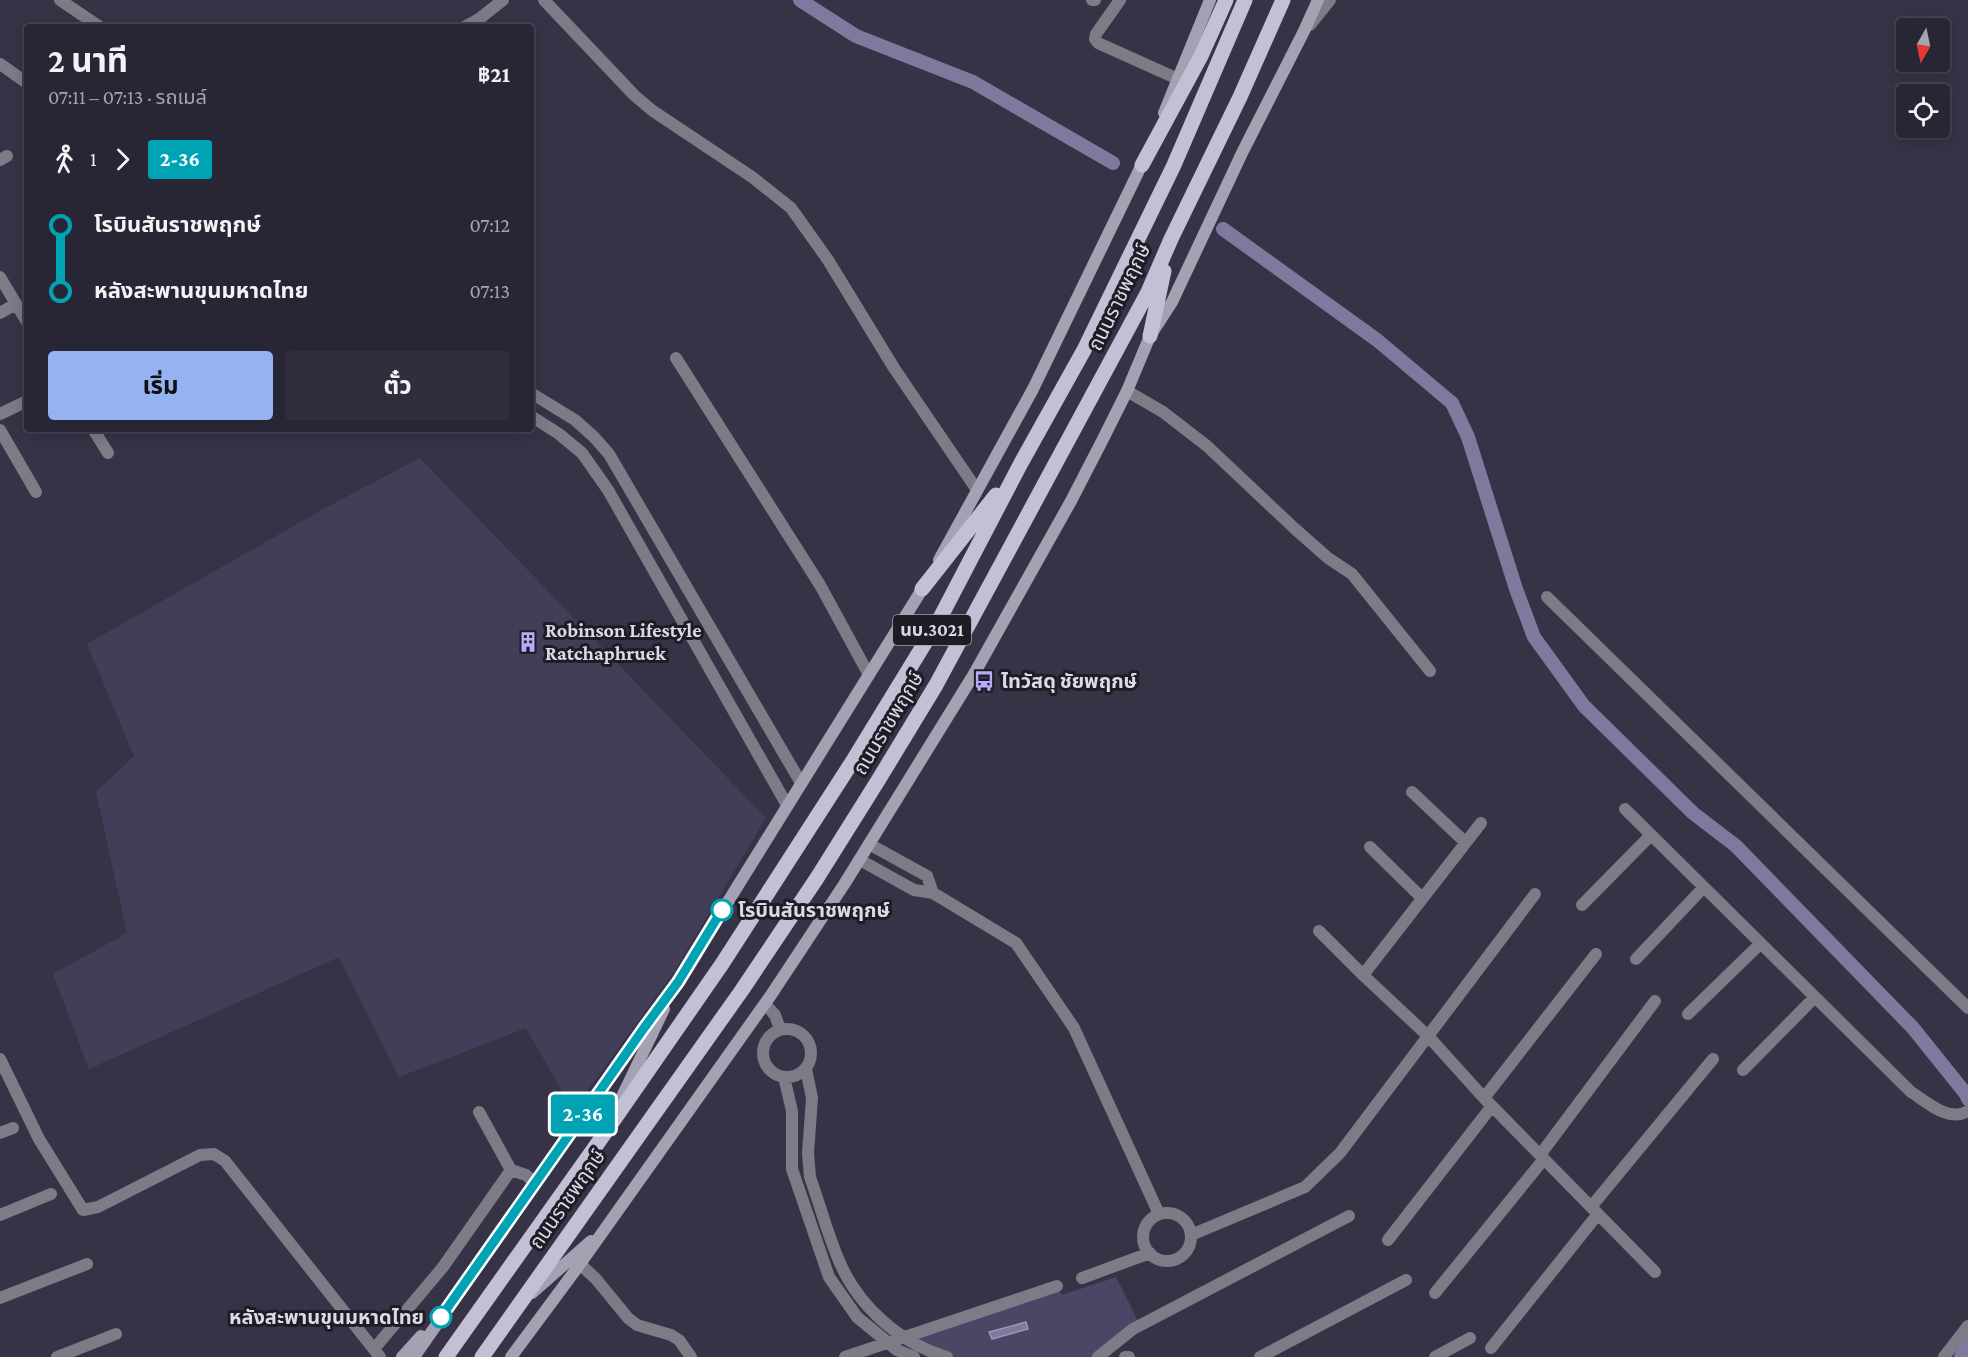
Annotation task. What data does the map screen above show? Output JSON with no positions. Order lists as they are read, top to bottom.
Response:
{
  "streets": {
    "main road": ["ถนนราชพฤกษ์", "นบ.3021"]
  },
  "crossings": [
    ["ถนนราชพฤกษ์", "นบ.3021"]
  ],
  "places": {
    "building": ["Robinson Lifestyle Ratchaphruek"],
    "bus stop": ["ไทวัสดุ ชัยพฤกษ์"],
    "other": ["โรบินสันราชพฤกษ์", "หลังสะพานขุนมหาดไทย"]
  },
  "lines": ["bus line 2-36"],
  "north": "bottom",
  "page": {
    "on_map": "2-36",
    "heading": ["2 นาที", "07:11 – 07:13 · รถเมล์", "฿21"],
    "legs": ["1", "2-36"],
    "list": [
      {
        "name": "โรบินสันราชพฤกษ์",
        "value": "07:12"
      },
      {
        "name": "หลังสะพานขุนมหาดไทย",
        "value": "07:13"
      }
    ],
    "buttons": ["เริ่ม", "ตั๋ว"]
  }
}
